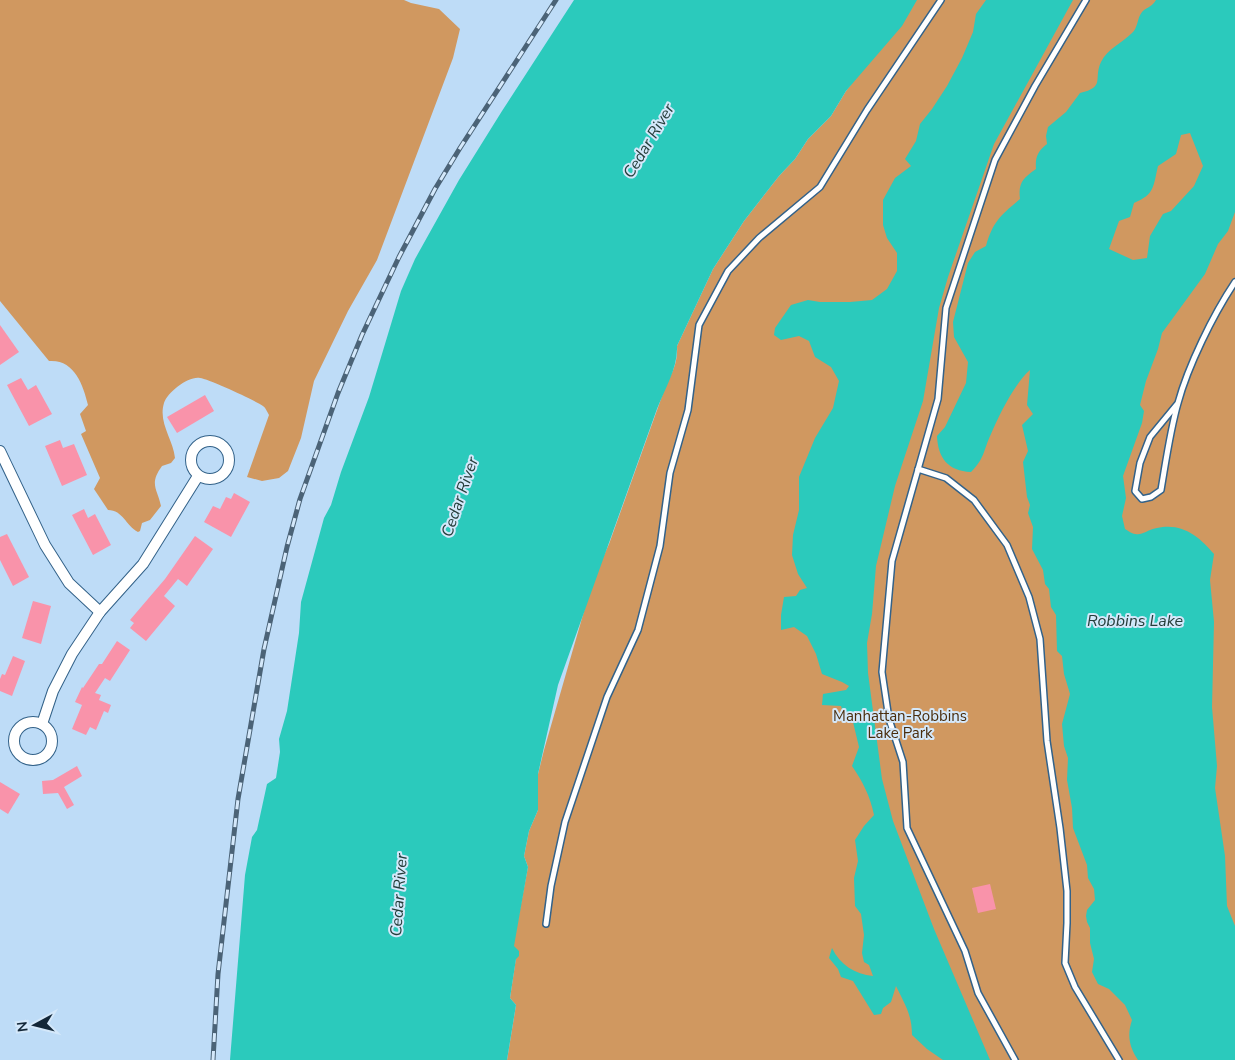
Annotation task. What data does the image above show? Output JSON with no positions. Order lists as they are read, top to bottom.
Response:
{
  "water": ["Cedar River", "Robbins Lake"],
  "parks": ["Manhattan-Robbins Lake Park"],
  "north": "left"
}
